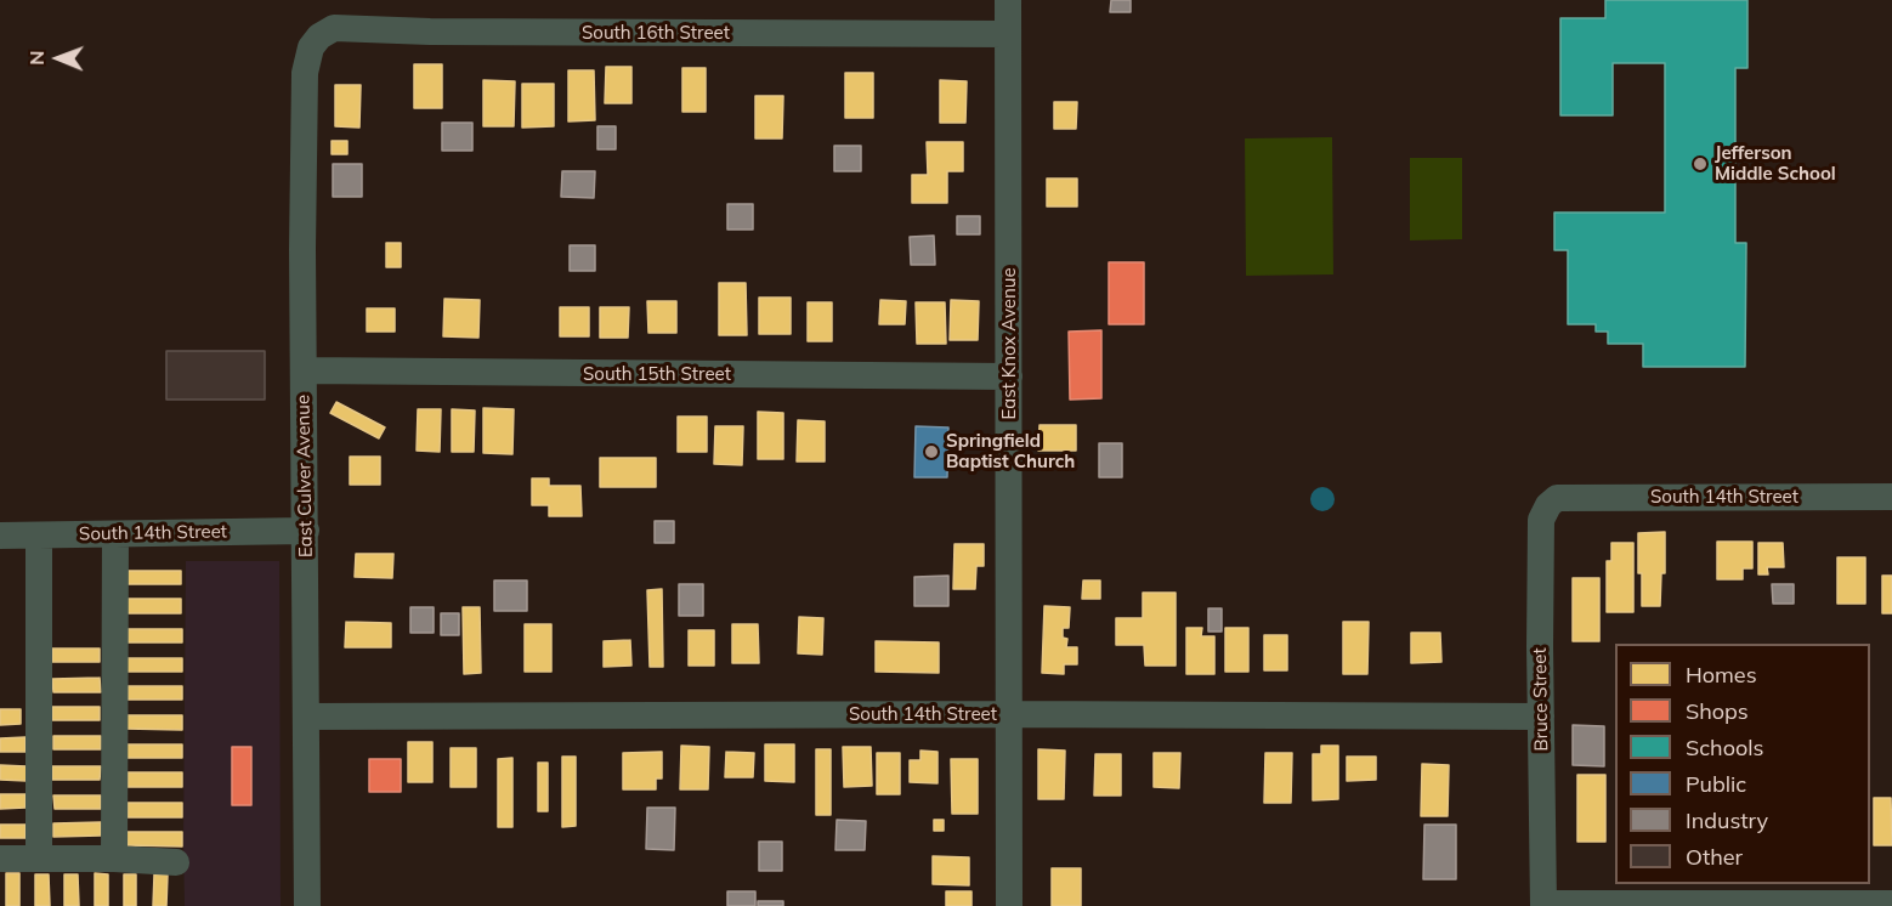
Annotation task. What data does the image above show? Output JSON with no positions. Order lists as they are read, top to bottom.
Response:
{
  "streets": {
    "street": [
      "South 16th Street",
      "East Knox Avenue",
      "South 15th Street",
      "East Culver Avenue",
      "South 14th Street",
      "Bruce Street"
    ]
  },
  "crossings": [
    ["South 16th Street", "East Knox Avenue"],
    ["South 16th Street", "East Culver Avenue"],
    ["East Knox Avenue", "South 15th Street"],
    ["East Knox Avenue", "South 14th Street"],
    ["South 15th Street", "East Culver Avenue"],
    ["East Culver Avenue", "South 14th Street"],
    ["South 14th Street", "Bruce Street"]
  ],
  "places": ["Jefferson Middle School", "Springfield Baptist Church"],
  "legend": [
    "Homes",
    "Shops",
    "Schools",
    "Public",
    "Industry",
    "Other"
  ],
  "north": "left"
}
